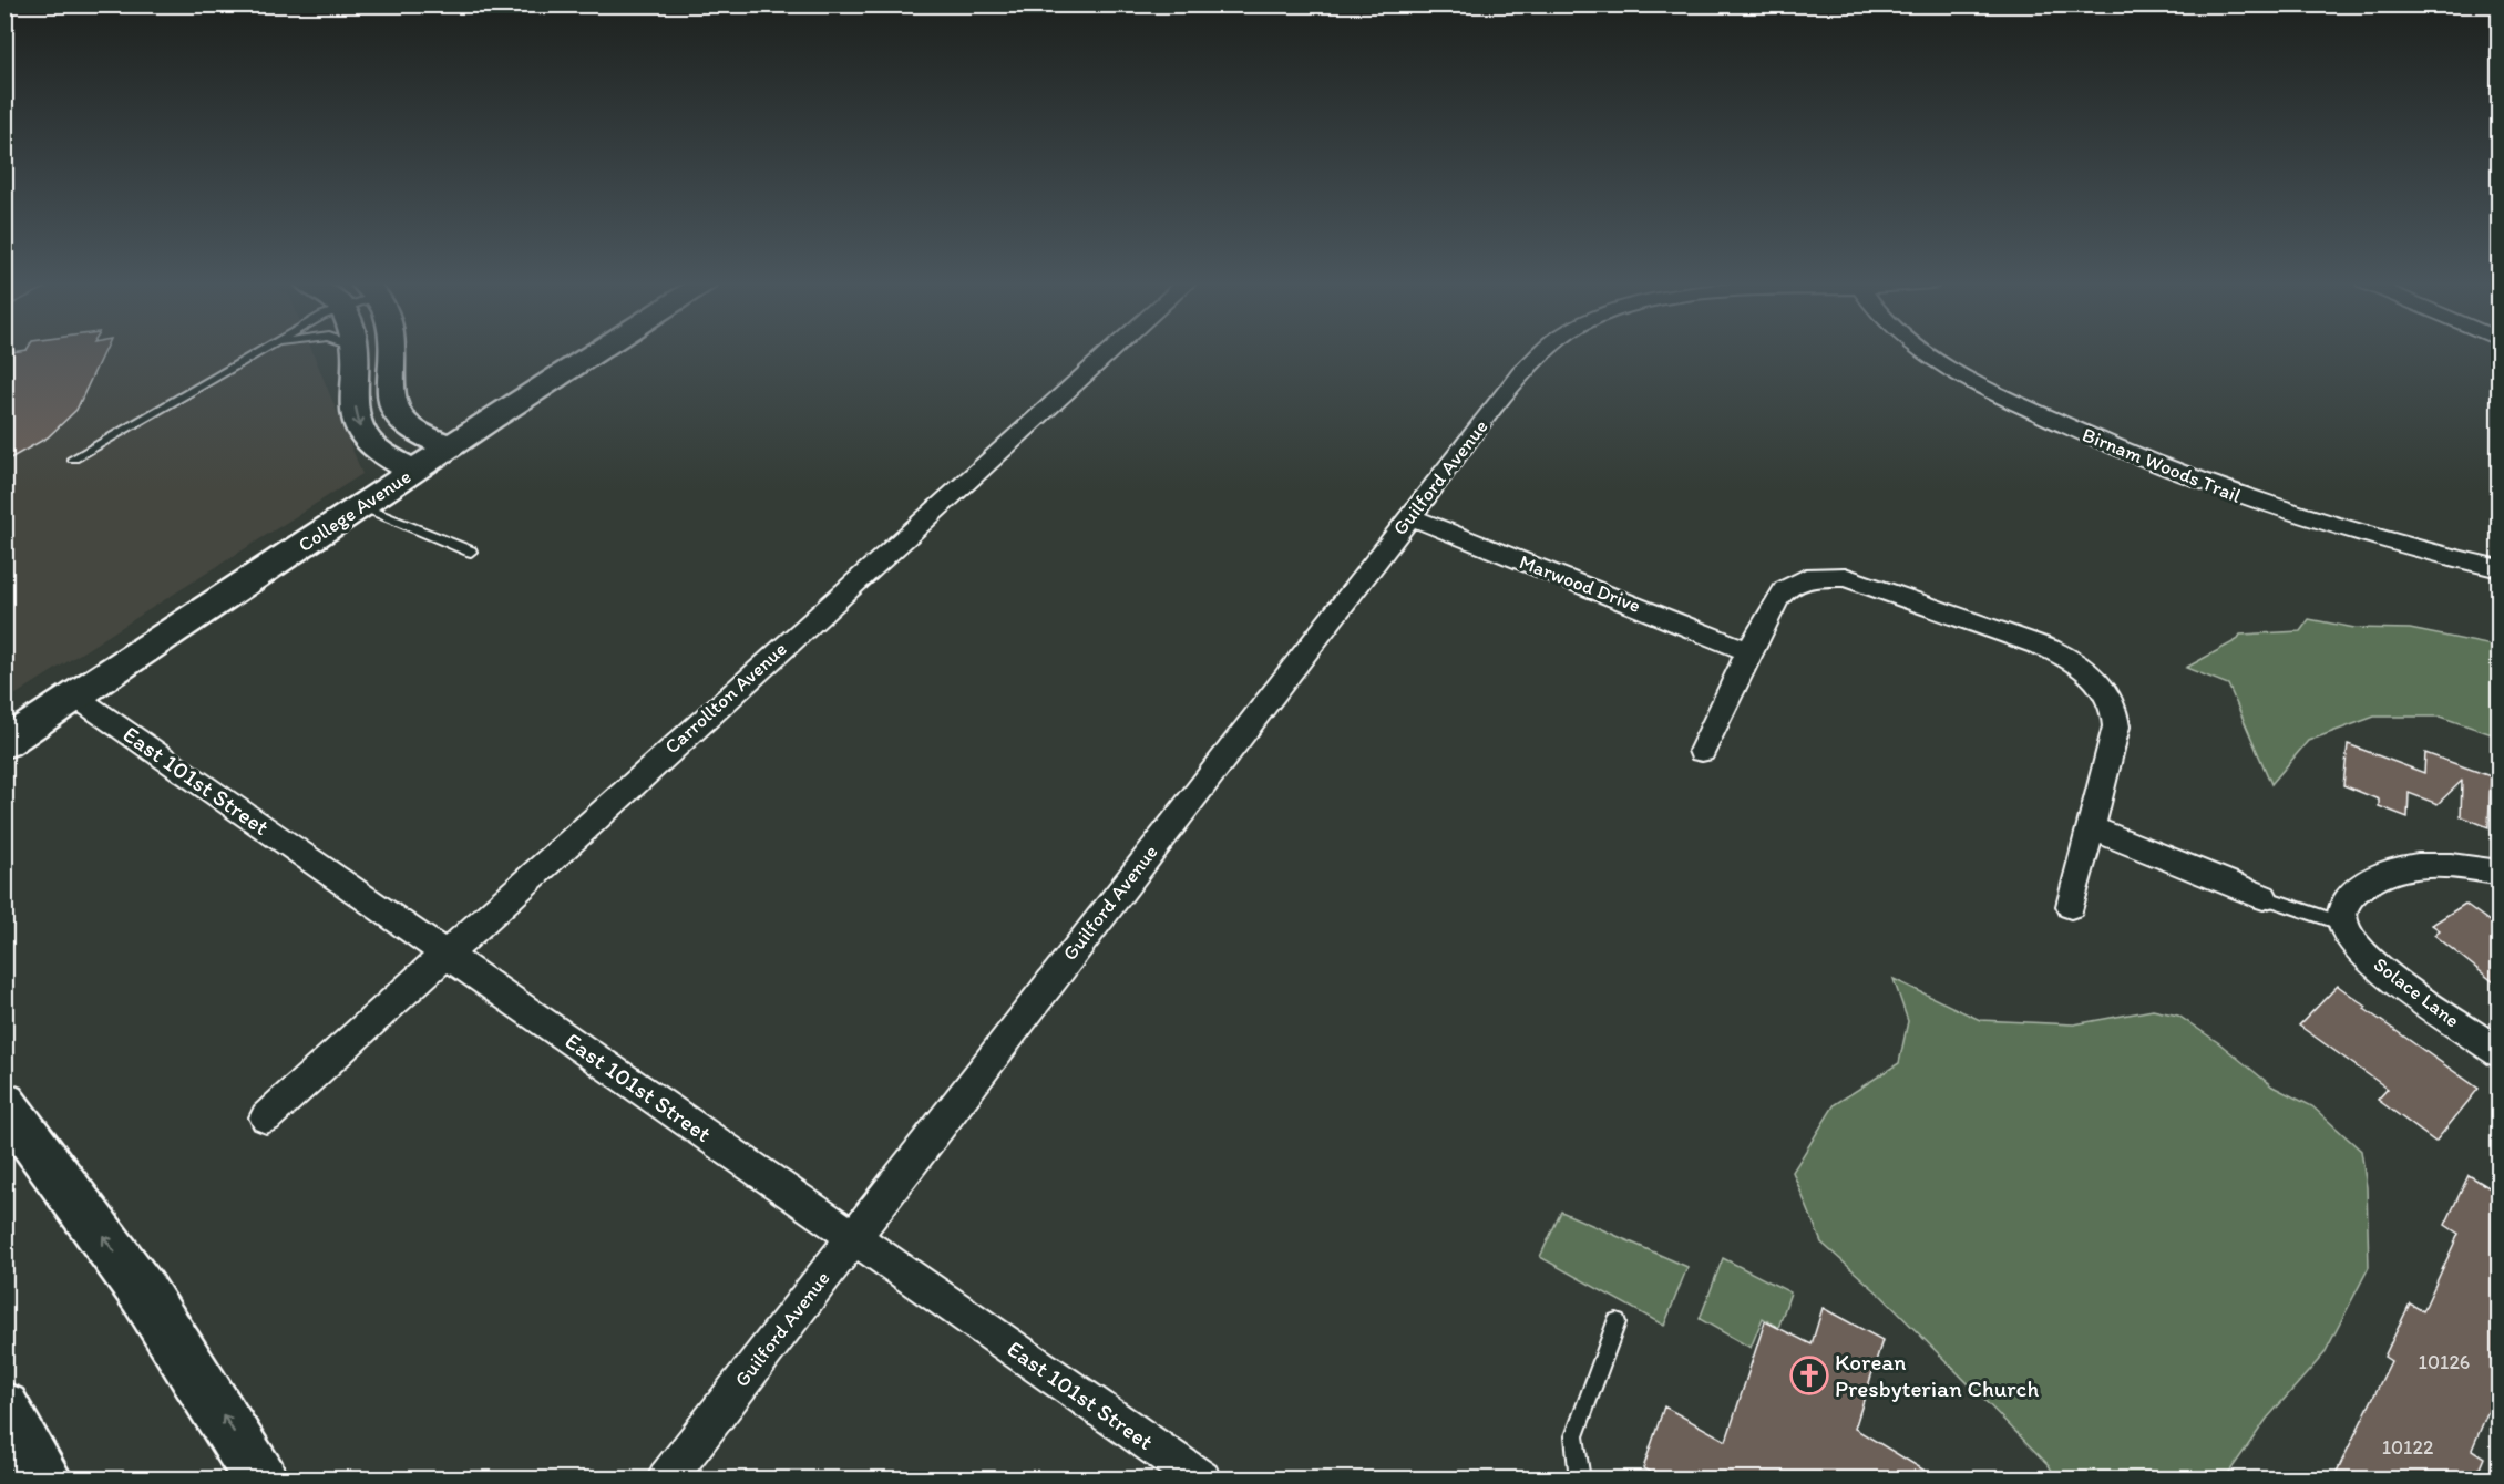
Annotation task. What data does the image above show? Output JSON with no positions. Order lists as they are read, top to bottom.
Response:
{
  "streets": {
    "main road": ["College Avenue"],
    "street": [
      "Birnam Woods Trail",
      "Guilford Avenue",
      "Marwood Drive",
      "Carrollton Avenue",
      "East 101st Street",
      "Solace Lane"
    ]
  },
  "crossings": [
    ["Guilford Avenue", "Marwood Drive"],
    ["Guilford Avenue", "East 101st Street"],
    ["College Avenue", "East 101st Street"],
    ["Carrollton Avenue", "East 101st Street"]
  ],
  "places": {
    "church": ["Korean Presbyterian Church"]
  },
  "house_numbers": ["10126", "10122"]
}
